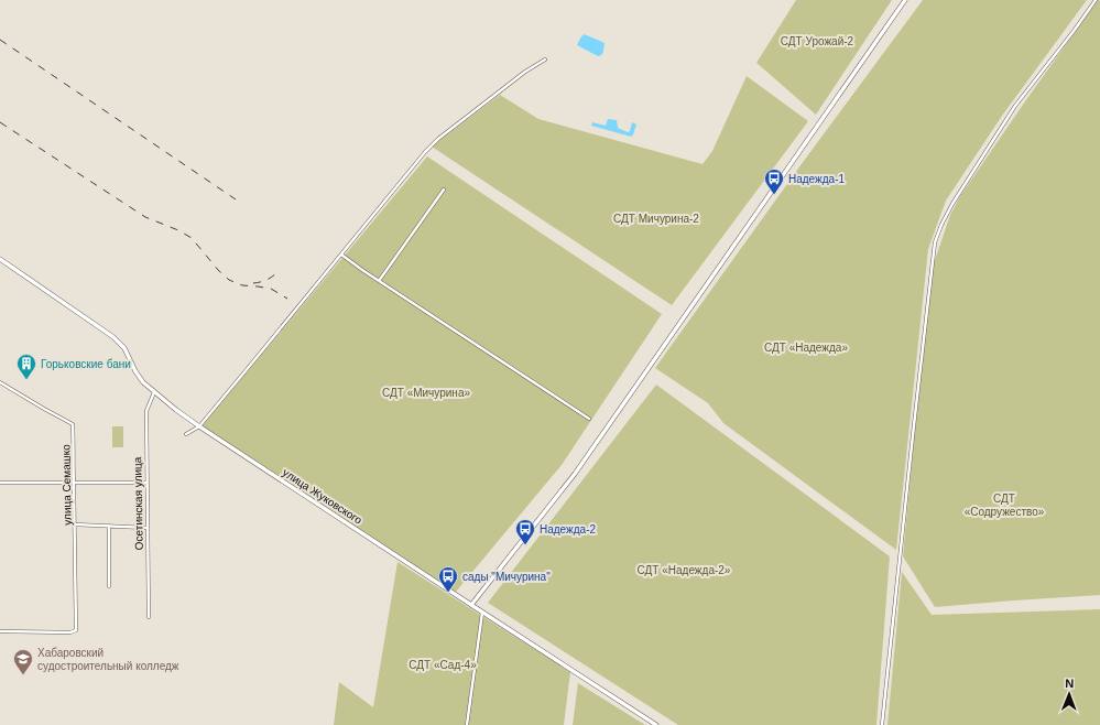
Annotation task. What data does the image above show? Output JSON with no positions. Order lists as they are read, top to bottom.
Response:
{
  "streets": {
    "main road": ["улица Жуковского"],
    "street": ["улица Семашко", "Осетинская улица"]
  },
  "crossings": [
    ["улица Жуковского", "Осетинская улица"]
  ],
  "parks": [
    "СДТ Урожай-2",
    "СДТ Мичурина-2",
    "СДТ «Надежда»",
    "СДТ «Мичурина»",
    "СДТ «Содружество»",
    "СДТ «Надежда-2»",
    "СДТ «Сад-4»"
  ],
  "places": {
    "bus stop": ["Надежда-1", "Надежда-2", "сады \"Мичурина\""],
    "building": ["Горьковские бани"],
    "school or university": ["Хабаровский судостроительный колледж"]
  },
  "north": "top"
}
